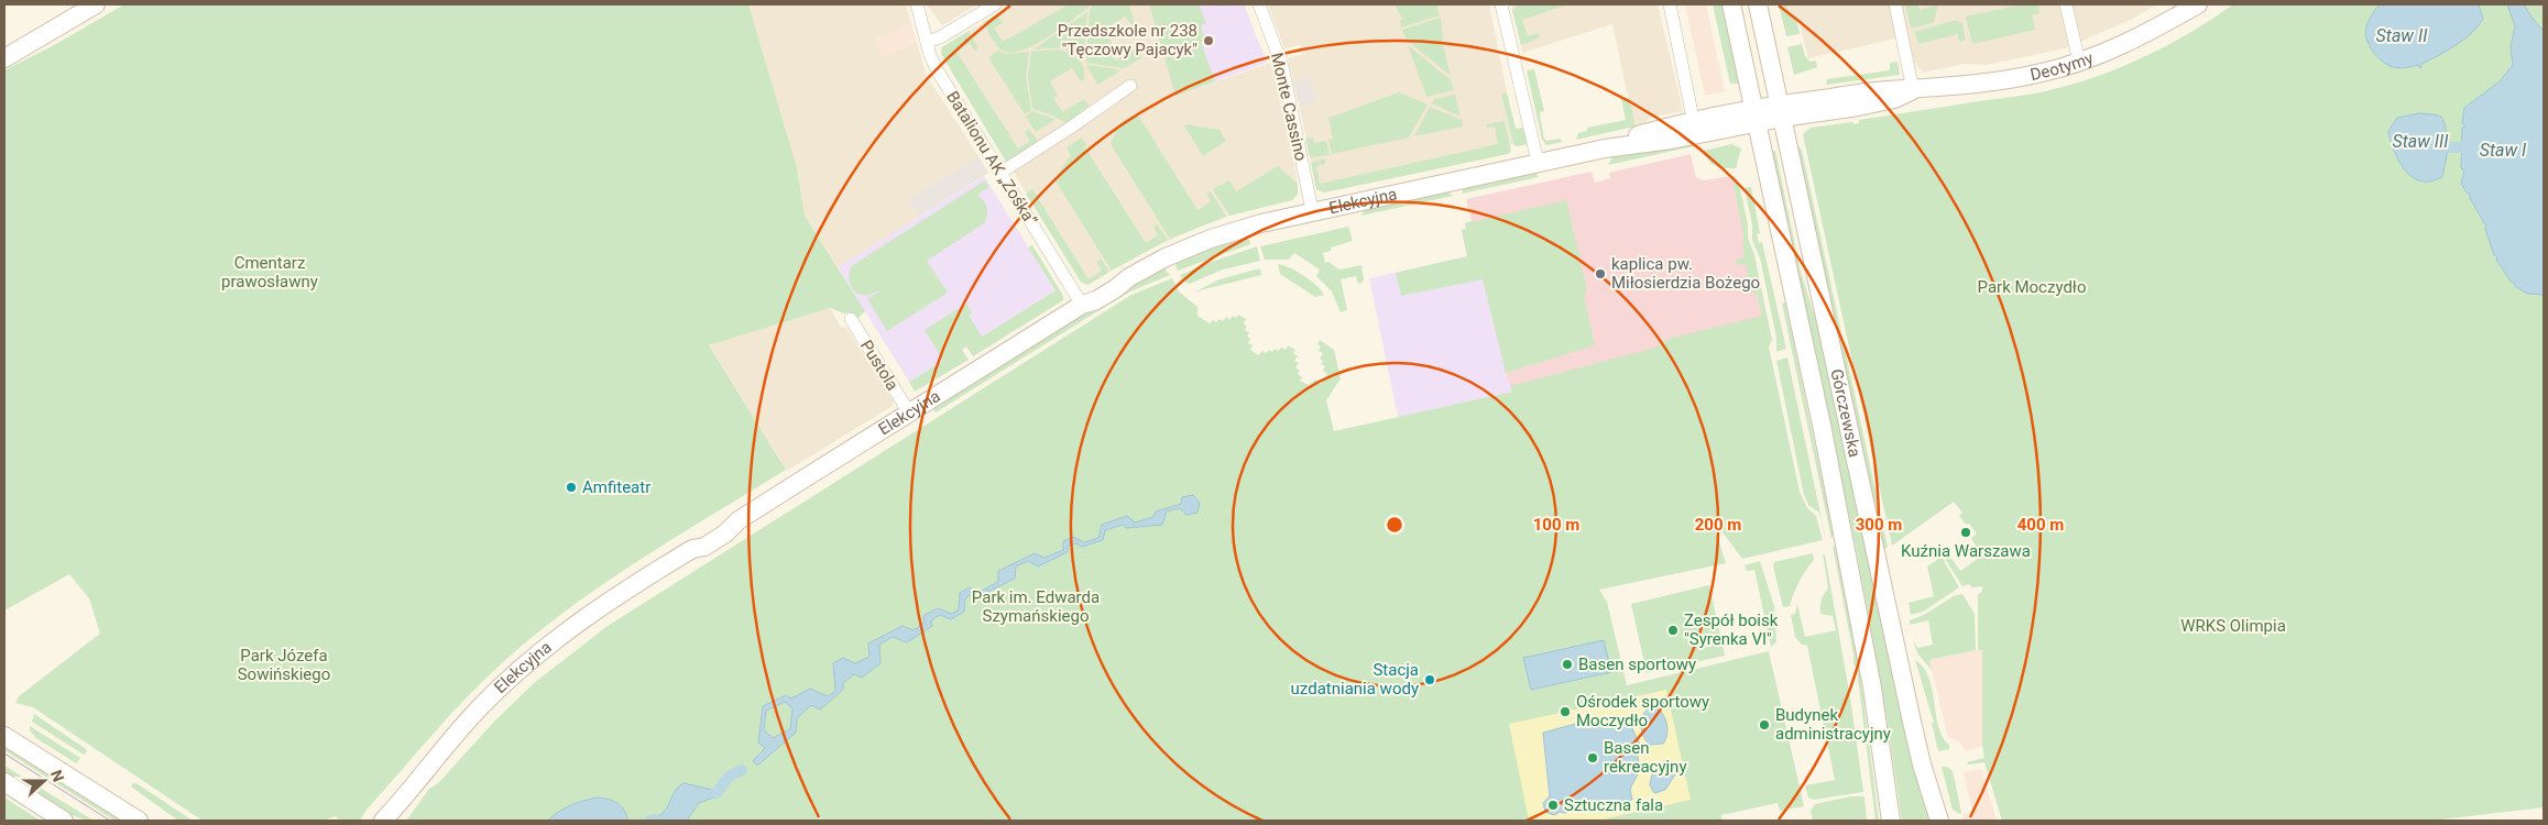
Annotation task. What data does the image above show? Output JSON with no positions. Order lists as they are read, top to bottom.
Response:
{
  "streets": {
    "street": [
      "Deotymy",
      "Monte Cassino",
      "Batalionu AK „Zośka”",
      "Elekcyjna",
      "Pustola",
      "Górczewska"
    ]
  },
  "crossings": [
    ["Deotymy", "Elekcyjna"],
    ["Deotymy", "Górczewska"],
    ["Monte Cassino", "Elekcyjna"],
    ["Batalionu AK „Zośka”", "Elekcyjna"],
    ["Elekcyjna", "Pustola"],
    ["Elekcyjna", "Górczewska"]
  ],
  "water": ["Staw II", "Staw III", "Staw I"],
  "parks": [
    "Cmentarz prawosławny",
    "Park Moczydło",
    "Park im. Edwarda Szymańskiego",
    "WRKS Olimpia",
    "Park Józefa Sowińskiego"
  ],
  "places": [
    "Przedszkole nr 238 \"Tęczowy Pajacyk\"",
    "kaplica pw. Miłosierdzia Bożego",
    "Amfiteatr",
    "Kuźnia Warszawa",
    "Zespół boisk \"Syrenka VI\"",
    "Basen sportowy",
    "Stacja uzdatniania wody",
    "Ośrodek sportowy Moczydło",
    "Budynek administracyjny",
    "Basen rekreacyjny",
    "Sztuczna fala"
  ],
  "north": "right",
  "rings": [
    "100 m",
    "200 m",
    "300 m",
    "400 m"
  ]
}
